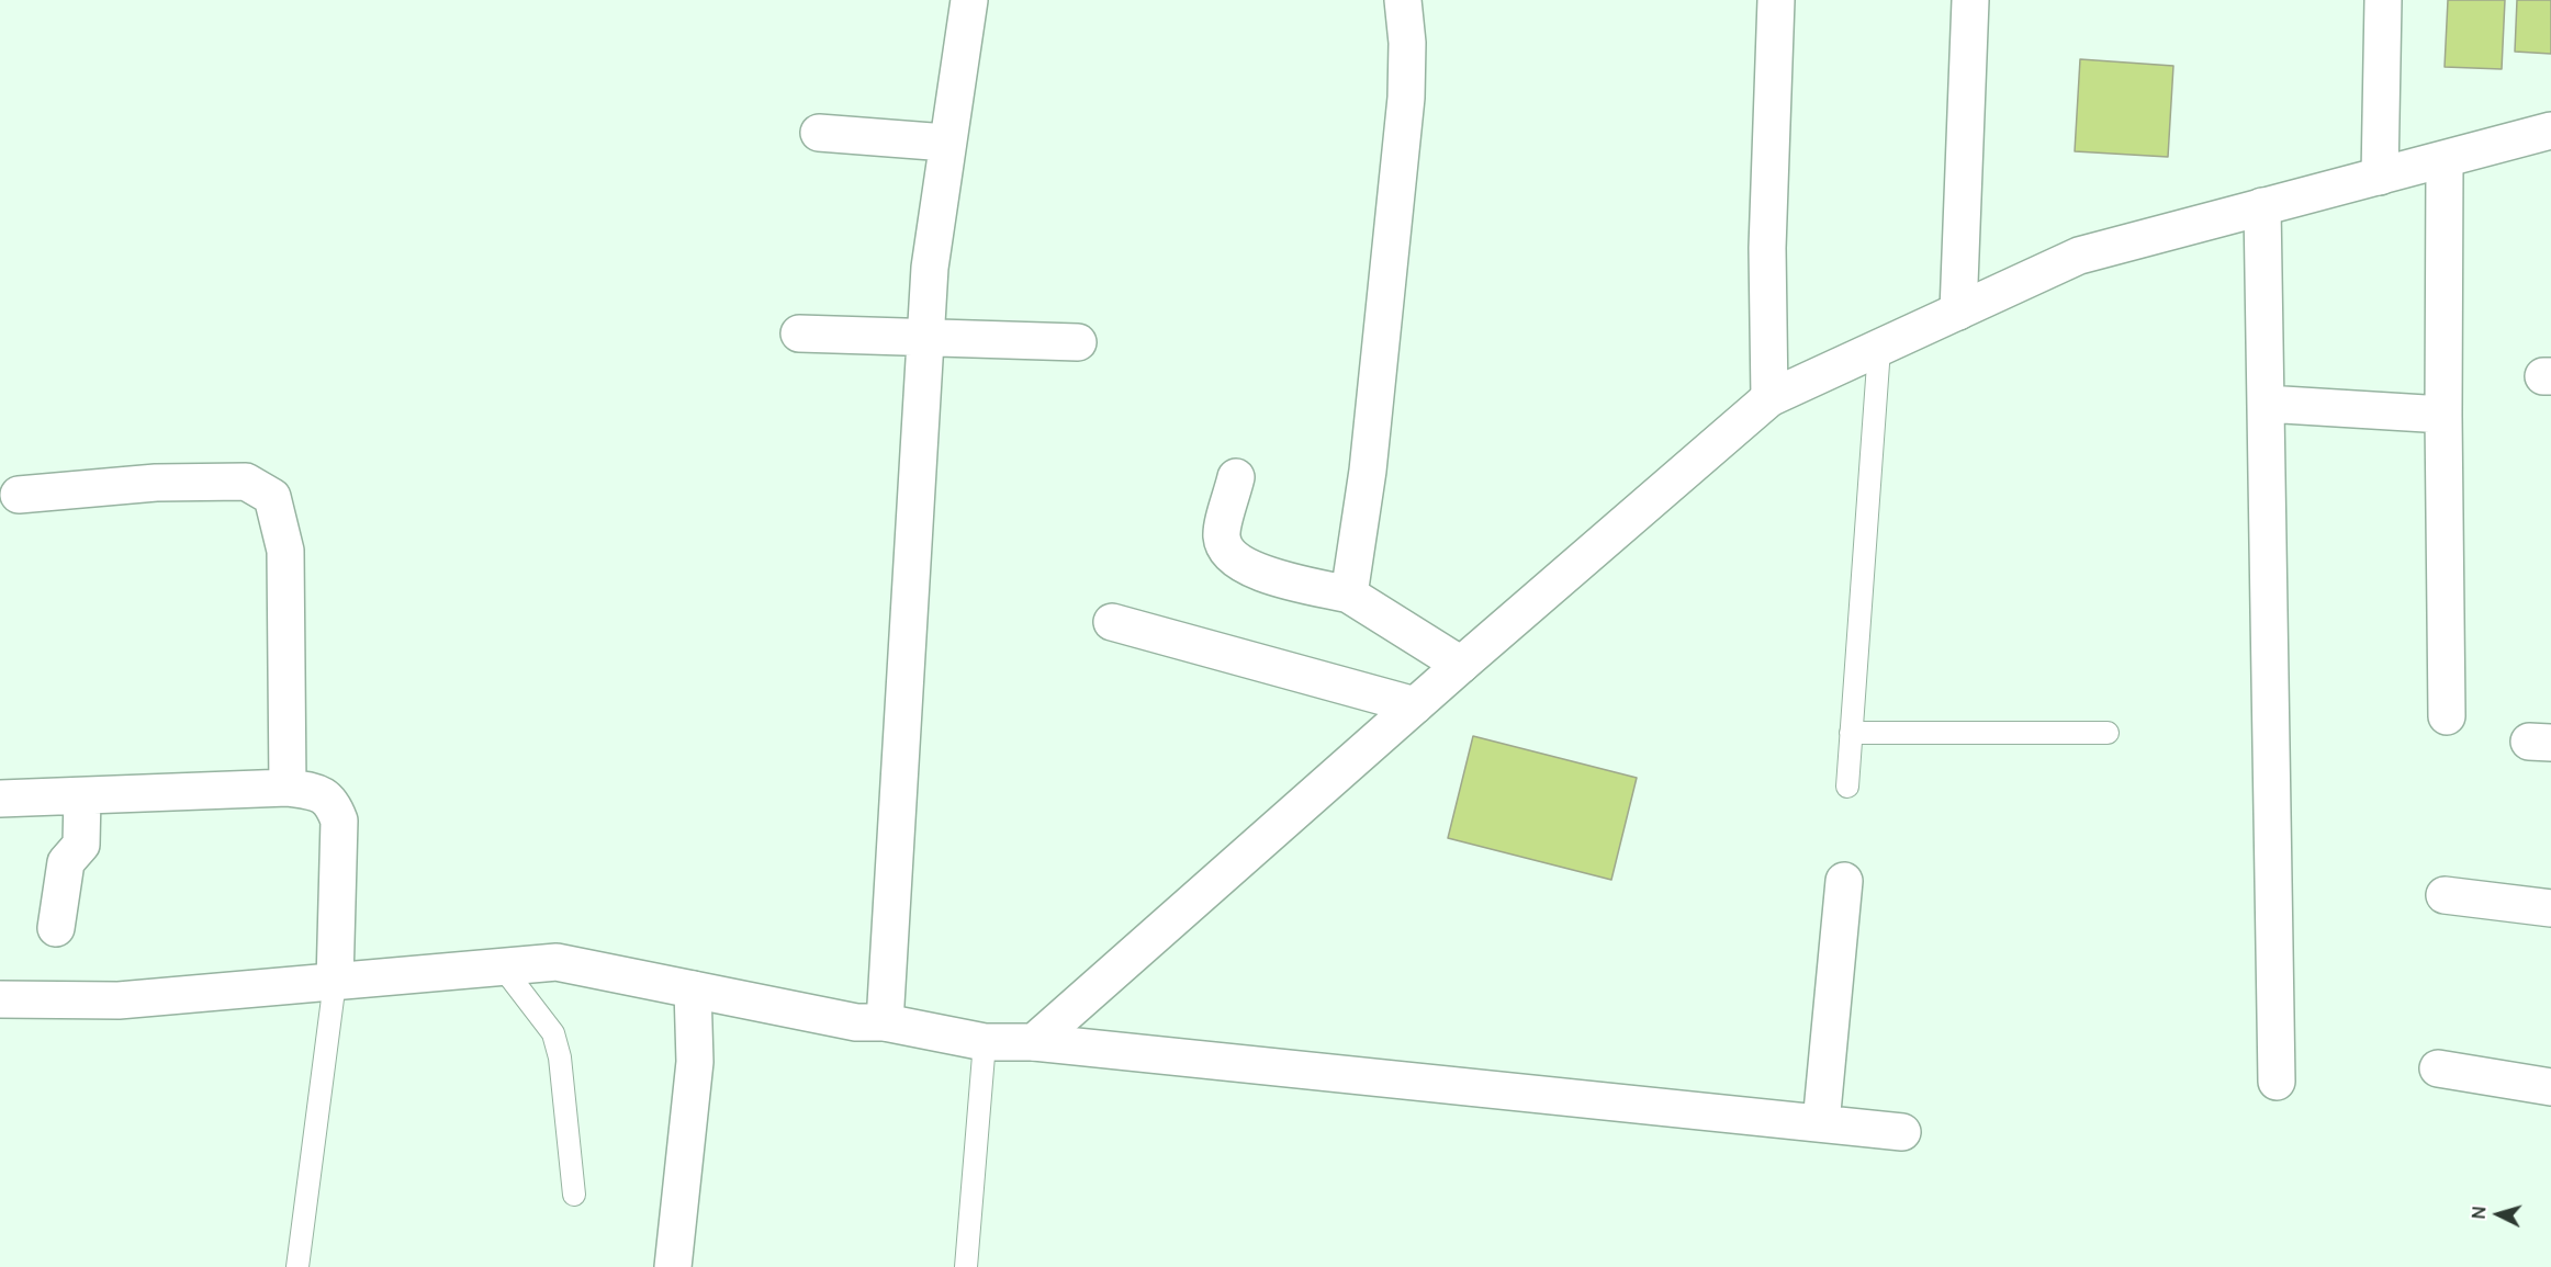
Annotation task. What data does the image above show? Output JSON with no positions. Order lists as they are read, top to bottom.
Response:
{
  "north": "left"
}
